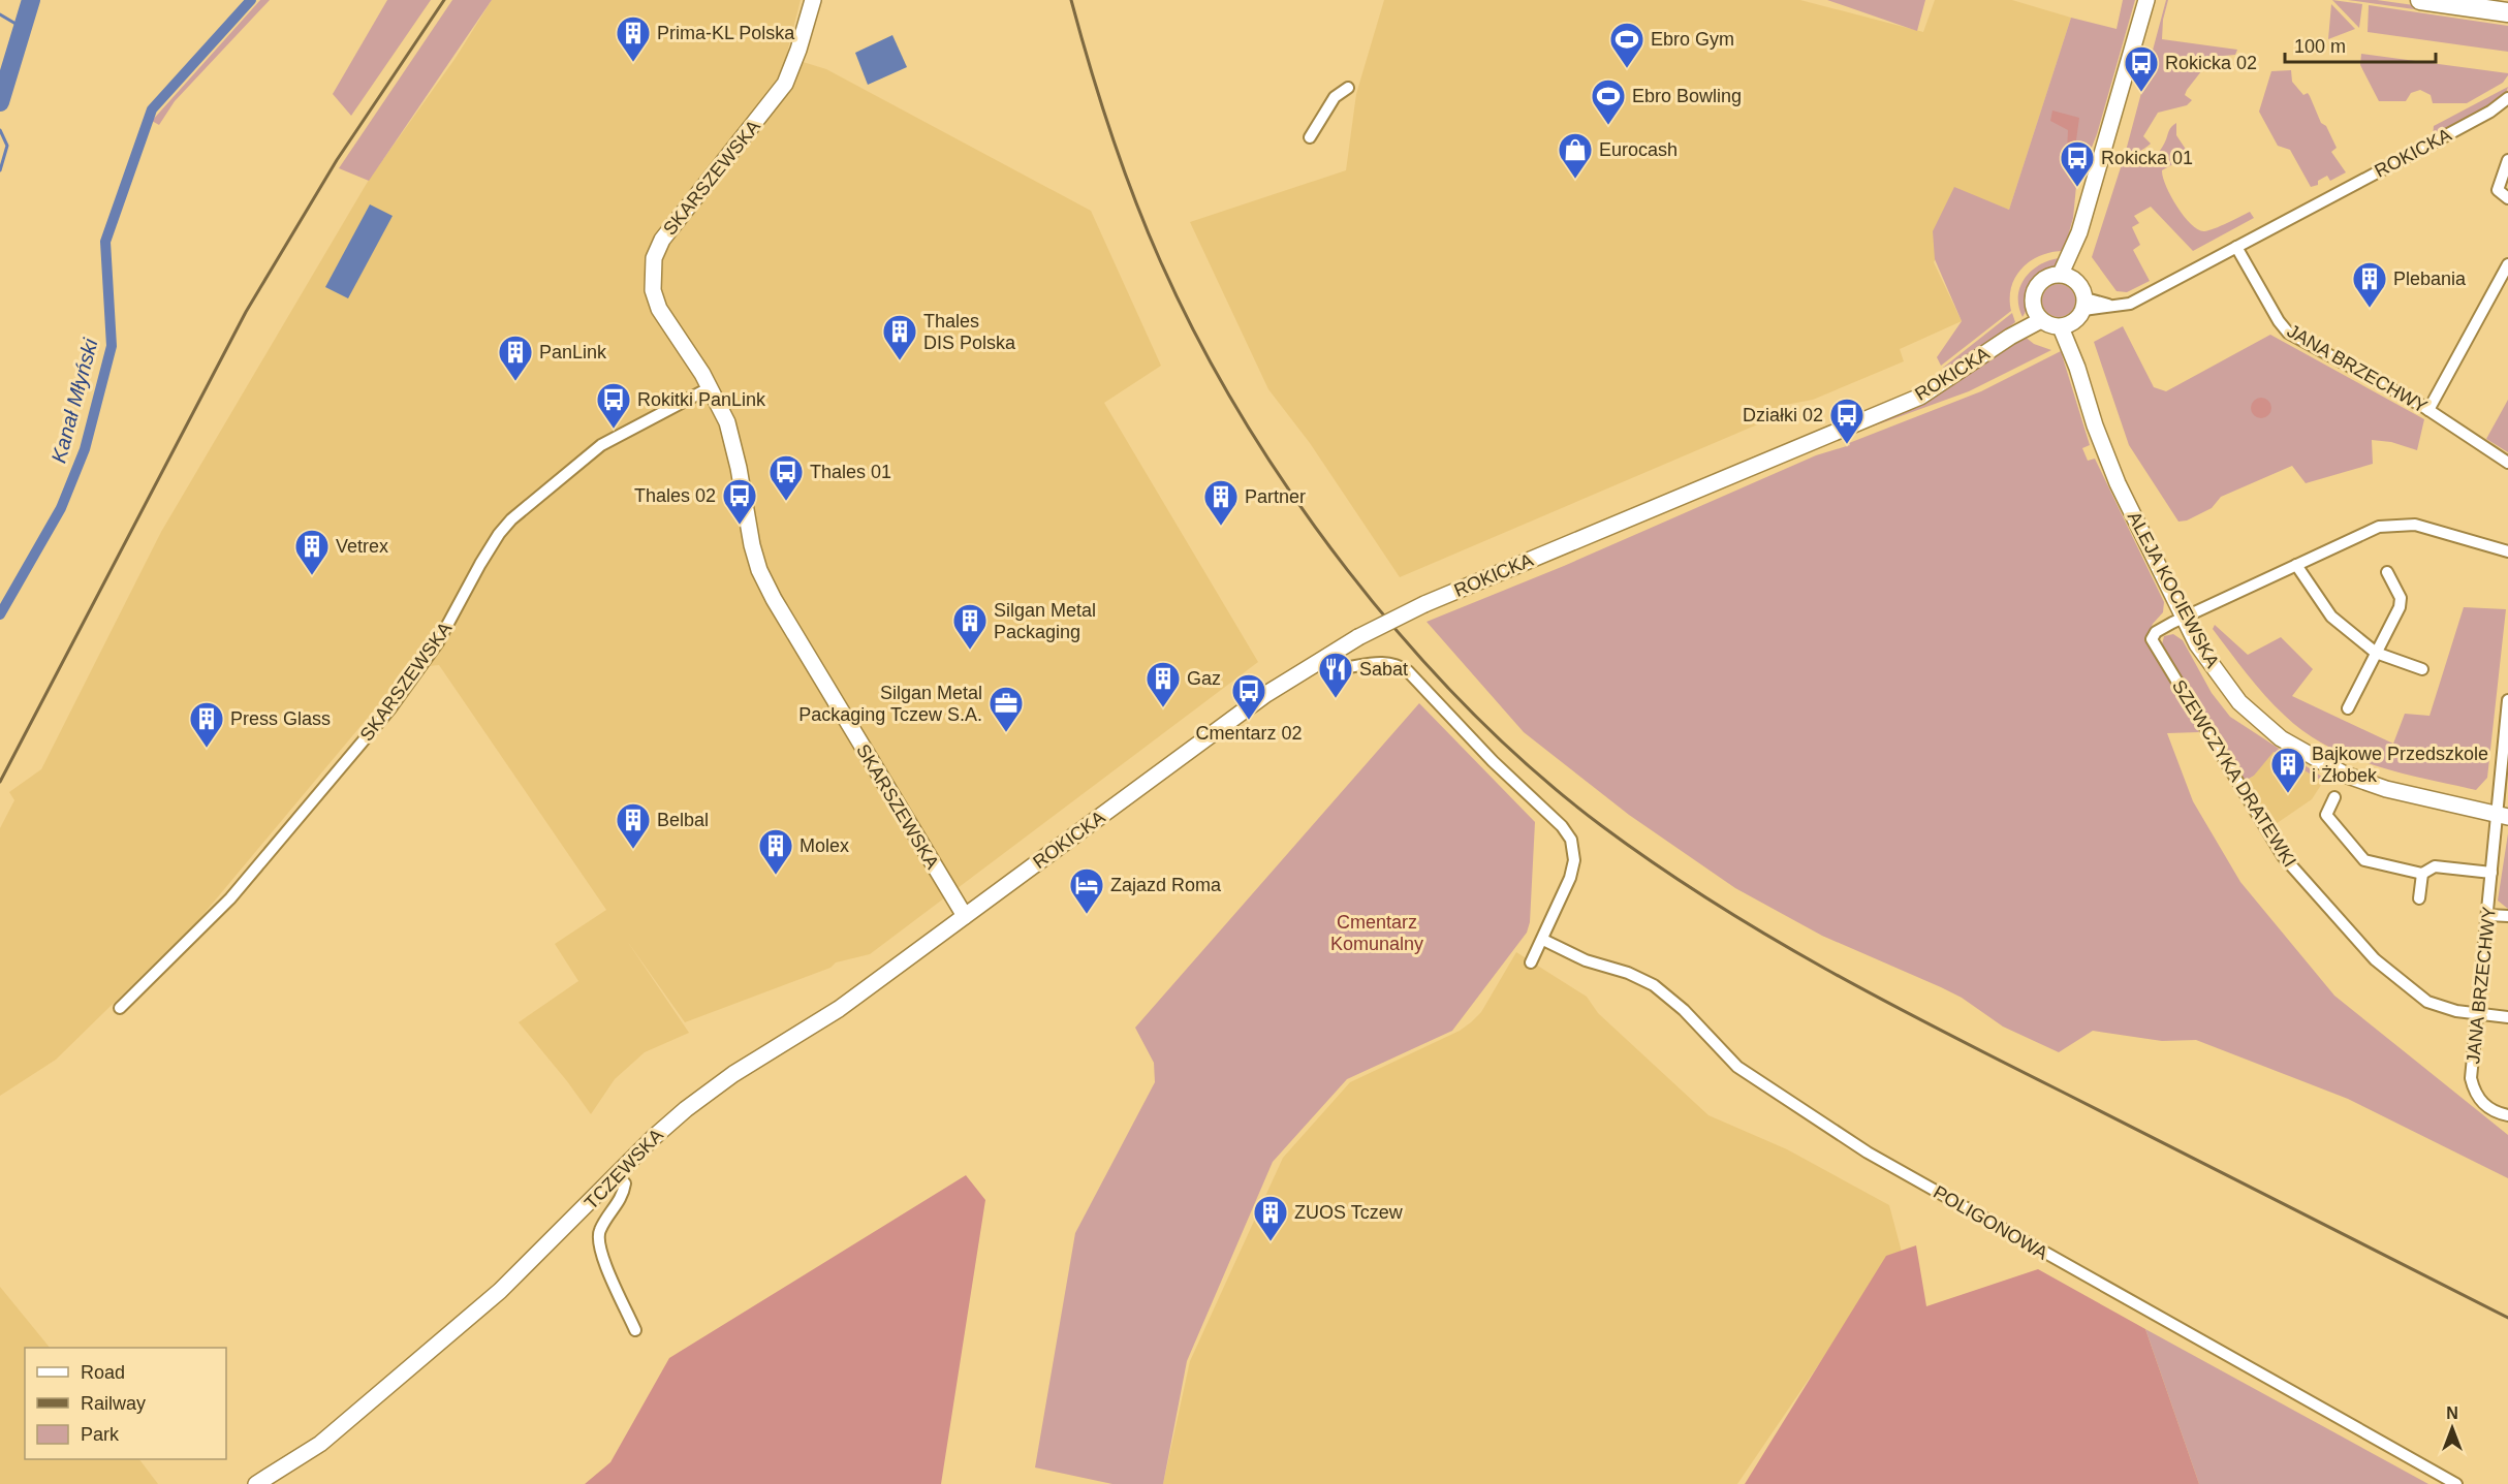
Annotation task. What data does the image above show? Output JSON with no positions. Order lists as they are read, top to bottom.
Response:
{
  "streets": {
    "street": [
      "ROKICKA",
      "SKARSZEWSKA",
      "JANA BRZECHWY",
      "ALEJA KOCIEWSKA",
      "SZEWCZYKA DRATEWKI",
      "TCZEWSKA",
      "POLIGONOWA"
    ]
  },
  "crossings": [
    ["ROKICKA", "JANA BRZECHWY"],
    ["ROKICKA", "ALEJA KOCIEWSKA"],
    ["ROKICKA", "TCZEWSKA"],
    ["SKARSZEWSKA", "TCZEWSKA"],
    ["JANA BRZECHWY", "ALEJA KOCIEWSKA"],
    ["JANA BRZECHWY", "SZEWCZYKA DRATEWKI"],
    ["ALEJA KOCIEWSKA", "SZEWCZYKA DRATEWKI"]
  ],
  "water": ["Kanał Młyński"],
  "parks": ["Cmentarz Komunalny"],
  "places": {
    "building": [
      "Prima-KL Polska",
      "Plebania",
      "Thales DIS Polska",
      "PanLink",
      "Partner",
      "Vetrex",
      "Silgan Metal Packaging",
      "Gaz",
      "Press Glass",
      "Bajkowe Przedszkole i Żłobek",
      "Belbal",
      "Molex",
      "ZUOS Tczew"
    ],
    "sports": ["Ebro Gym", "Ebro Bowling"],
    "bus stop": [
      "Rokicka 02",
      "Rokicka 01",
      "Rokitki PanLink",
      "Działki 02",
      "Thales 01",
      "Thales 02",
      "Cmentarz 02"
    ],
    "shop": ["Eurocash"],
    "restaurant": ["Sabat"],
    "office": ["Silgan Metal Packaging Tczew S.A."],
    "hotel": ["Zajazd Roma"]
  },
  "legend": ["Road", "Railway", "Park"],
  "scale_bar": "100 m",
  "north": "top"
}
